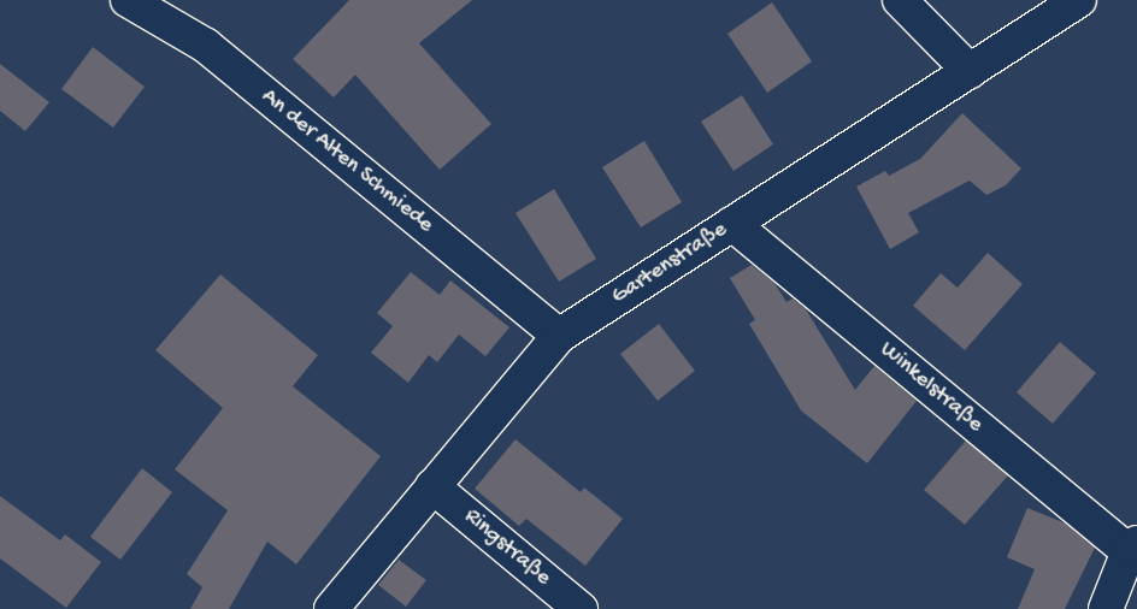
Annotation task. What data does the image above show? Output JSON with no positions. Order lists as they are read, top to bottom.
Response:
{
  "streets": {
    "street": [
      "An der Alten Schmiede",
      "Gartenstraße",
      "Winkelstraße",
      "Ringstraße"
    ]
  },
  "crossings": [
    ["An der Alten Schmiede", "Gartenstraße"],
    ["Gartenstraße", "Winkelstraße"],
    ["Gartenstraße", "Ringstraße"]
  ]
}
